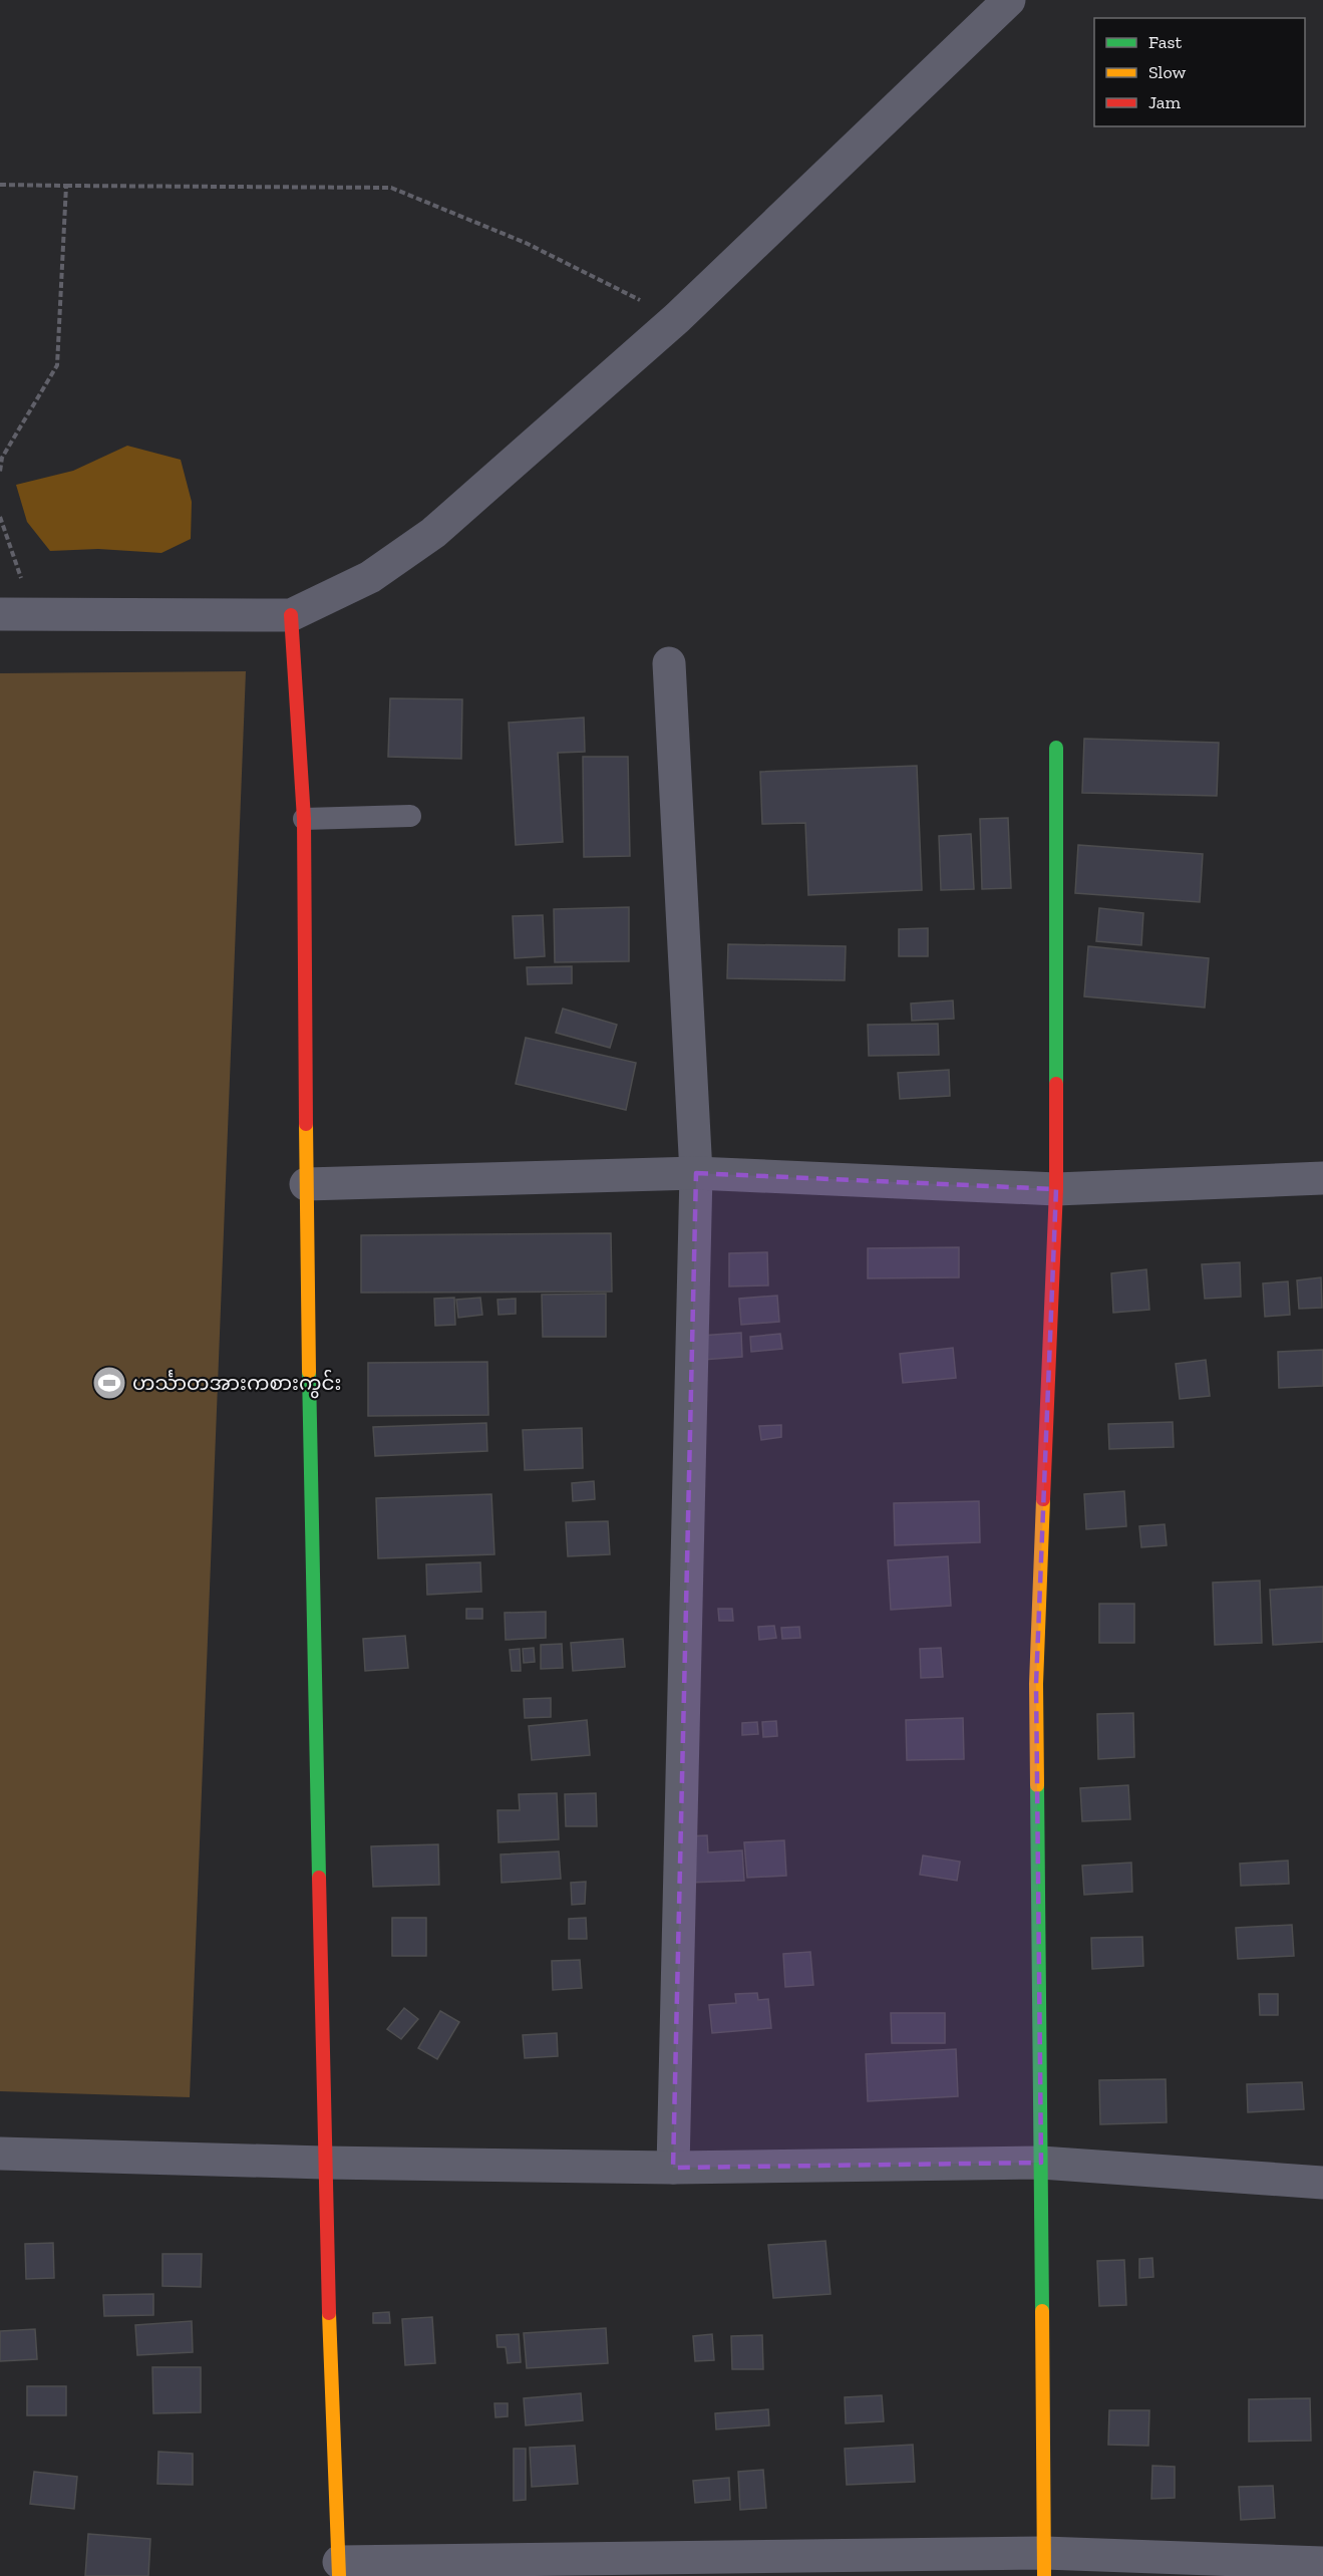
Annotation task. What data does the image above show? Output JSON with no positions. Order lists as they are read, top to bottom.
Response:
{
  "places": {
    "sports": ["ဟင်္သာတအားကစားကွင်း"]
  },
  "legend": ["Fast", "Slow", "Jam"]
}
